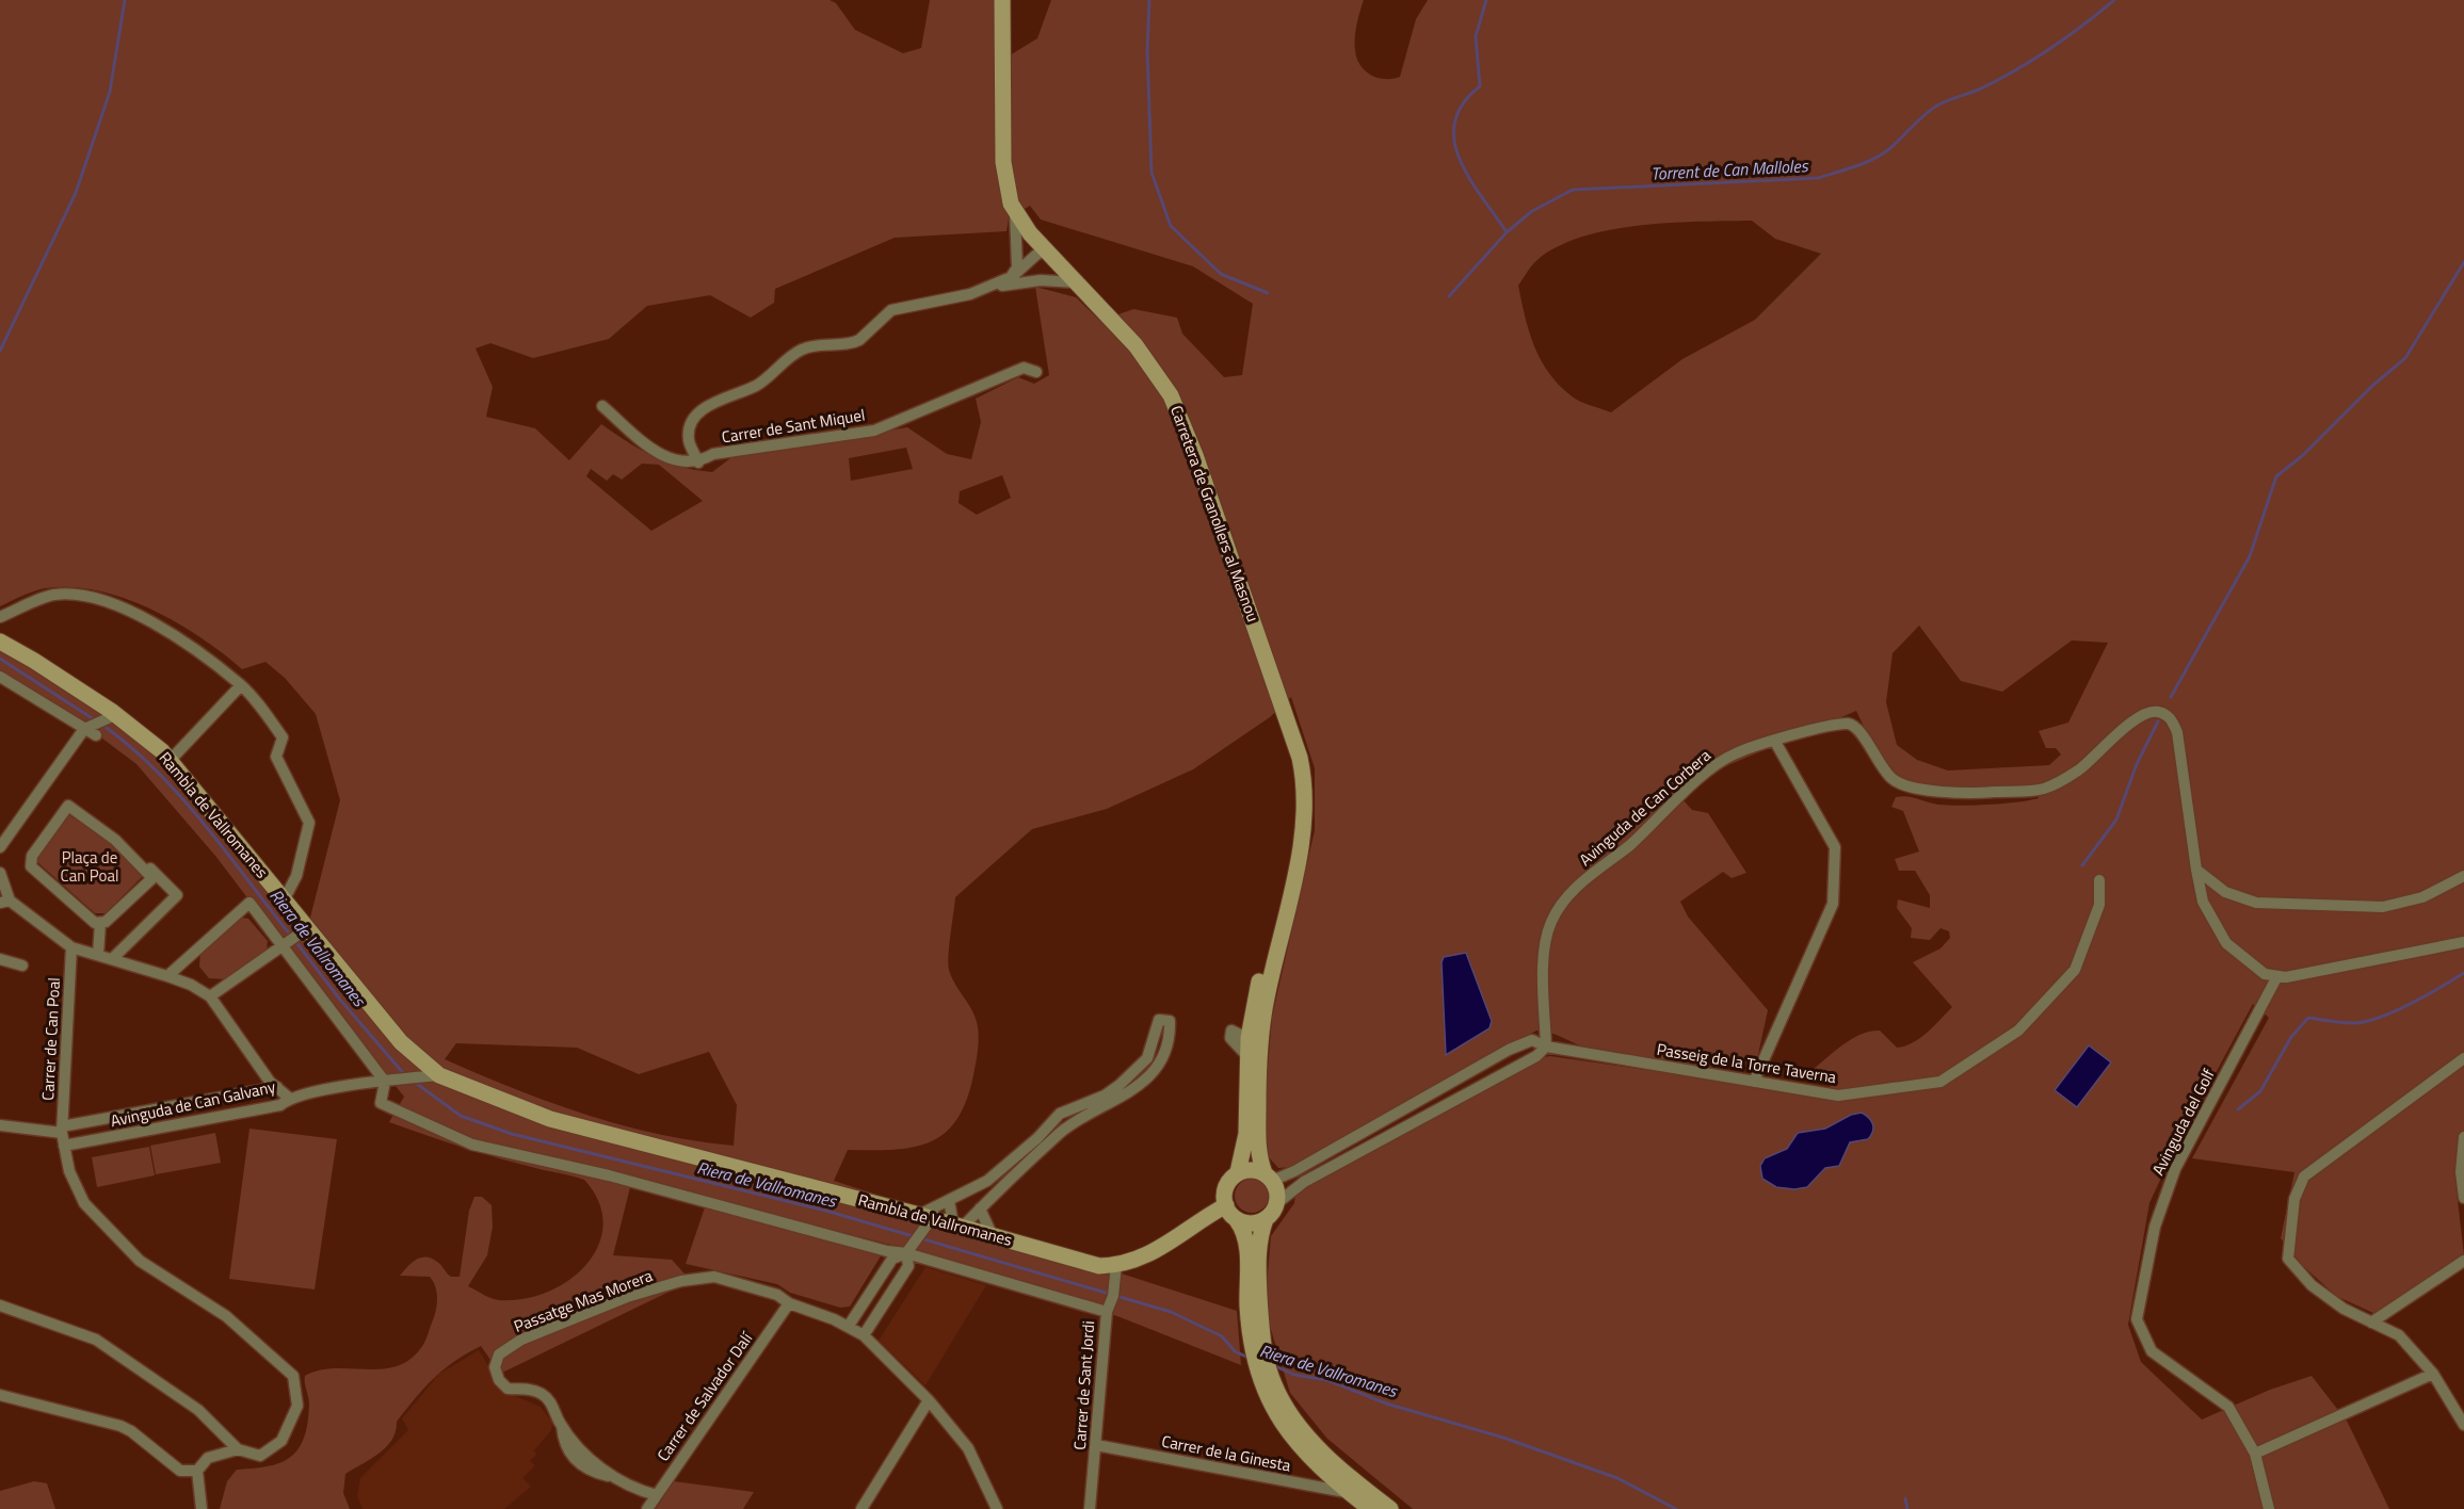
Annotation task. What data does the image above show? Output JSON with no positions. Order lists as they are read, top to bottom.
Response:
{
  "streets": {
    "main road": ["Carretera de Granollers al Masnou", "Rambla de Vallromanes"],
    "street": [
      "Carrer de Sant Miquel",
      "Avinguda de Can Corbera",
      "Carrer de Can Poal",
      "Passeig de la Torre Taverna",
      "Avinguda de Can Galvany",
      "Avinguda del Golf",
      "Passatge Mas Morera",
      "Carrer de Sant Jordi",
      "Carrer de Salvador Dalí",
      "Carrer de la Ginesta"
    ]
  },
  "crossings": [
    ["Carretera de Granollers al Masnou", "Rambla de Vallromanes"],
    ["Carretera de Granollers al Masnou", "Passeig de la Torre Taverna"],
    ["Avinguda de Can Corbera", "Passeig de la Torre Taverna"],
    ["Rambla de Vallromanes", "Passeig de la Torre Taverna"],
    ["Rambla de Vallromanes", "Avinguda de Can Galvany"],
    ["Rambla de Vallromanes", "Carrer de Sant Jordi"],
    ["Carrer de Can Poal", "Avinguda de Can Galvany"],
    ["Passatge Mas Morera", "Carrer de Salvador Dalí"],
    ["Carrer de Sant Jordi", "Carrer de la Ginesta"]
  ],
  "water": ["Torrent de Can Malloles", "Riera de Vallromanes"],
  "parks": ["Plaça de Can Poal"]
}
